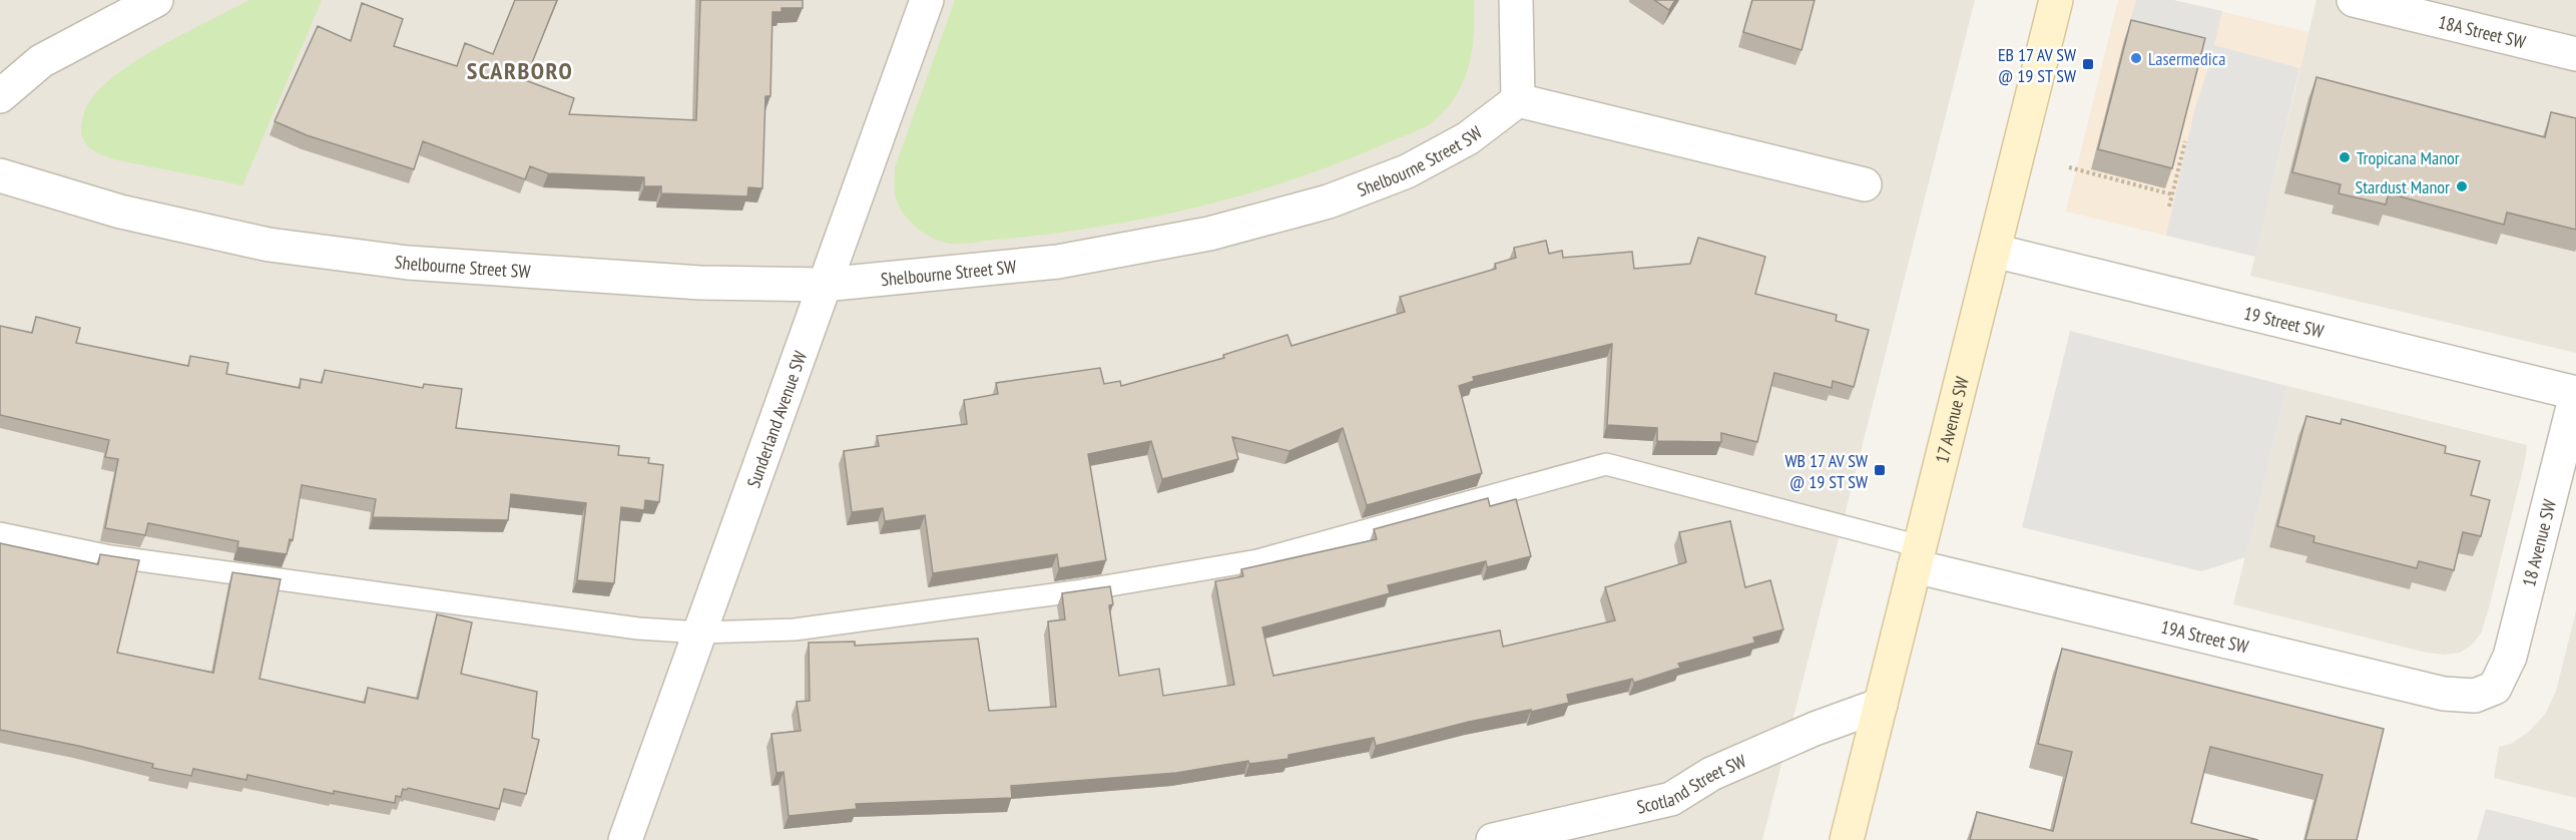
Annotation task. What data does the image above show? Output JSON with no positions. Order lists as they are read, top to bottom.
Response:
{
  "streets": {
    "main road": ["17 Avenue SW"],
    "street": [
      "18A Street SW",
      "Shelbourne Street SW",
      "19 Street SW",
      "Sunderland Avenue SW",
      "18 Avenue SW",
      "19A Street SW",
      "Scotland Street SW"
    ]
  },
  "crossings": [
    ["Shelbourne Street SW", "Sunderland Avenue SW"],
    ["19 Street SW", "17 Avenue SW"],
    ["19 Street SW", "18 Avenue SW"],
    ["17 Avenue SW", "19A Street SW"],
    ["17 Avenue SW", "Scotland Street SW"],
    ["18 Avenue SW", "19A Street SW"]
  ],
  "districts": ["SCARBORO"],
  "places": {
    "other": ["Lasermedica", "Tropicana Manor", "Stardust Manor"],
    "transit": ["EB 17 AV SW @ 19 ST SW", "WB 17 AV SW @ 19 ST SW"]
  }
}
